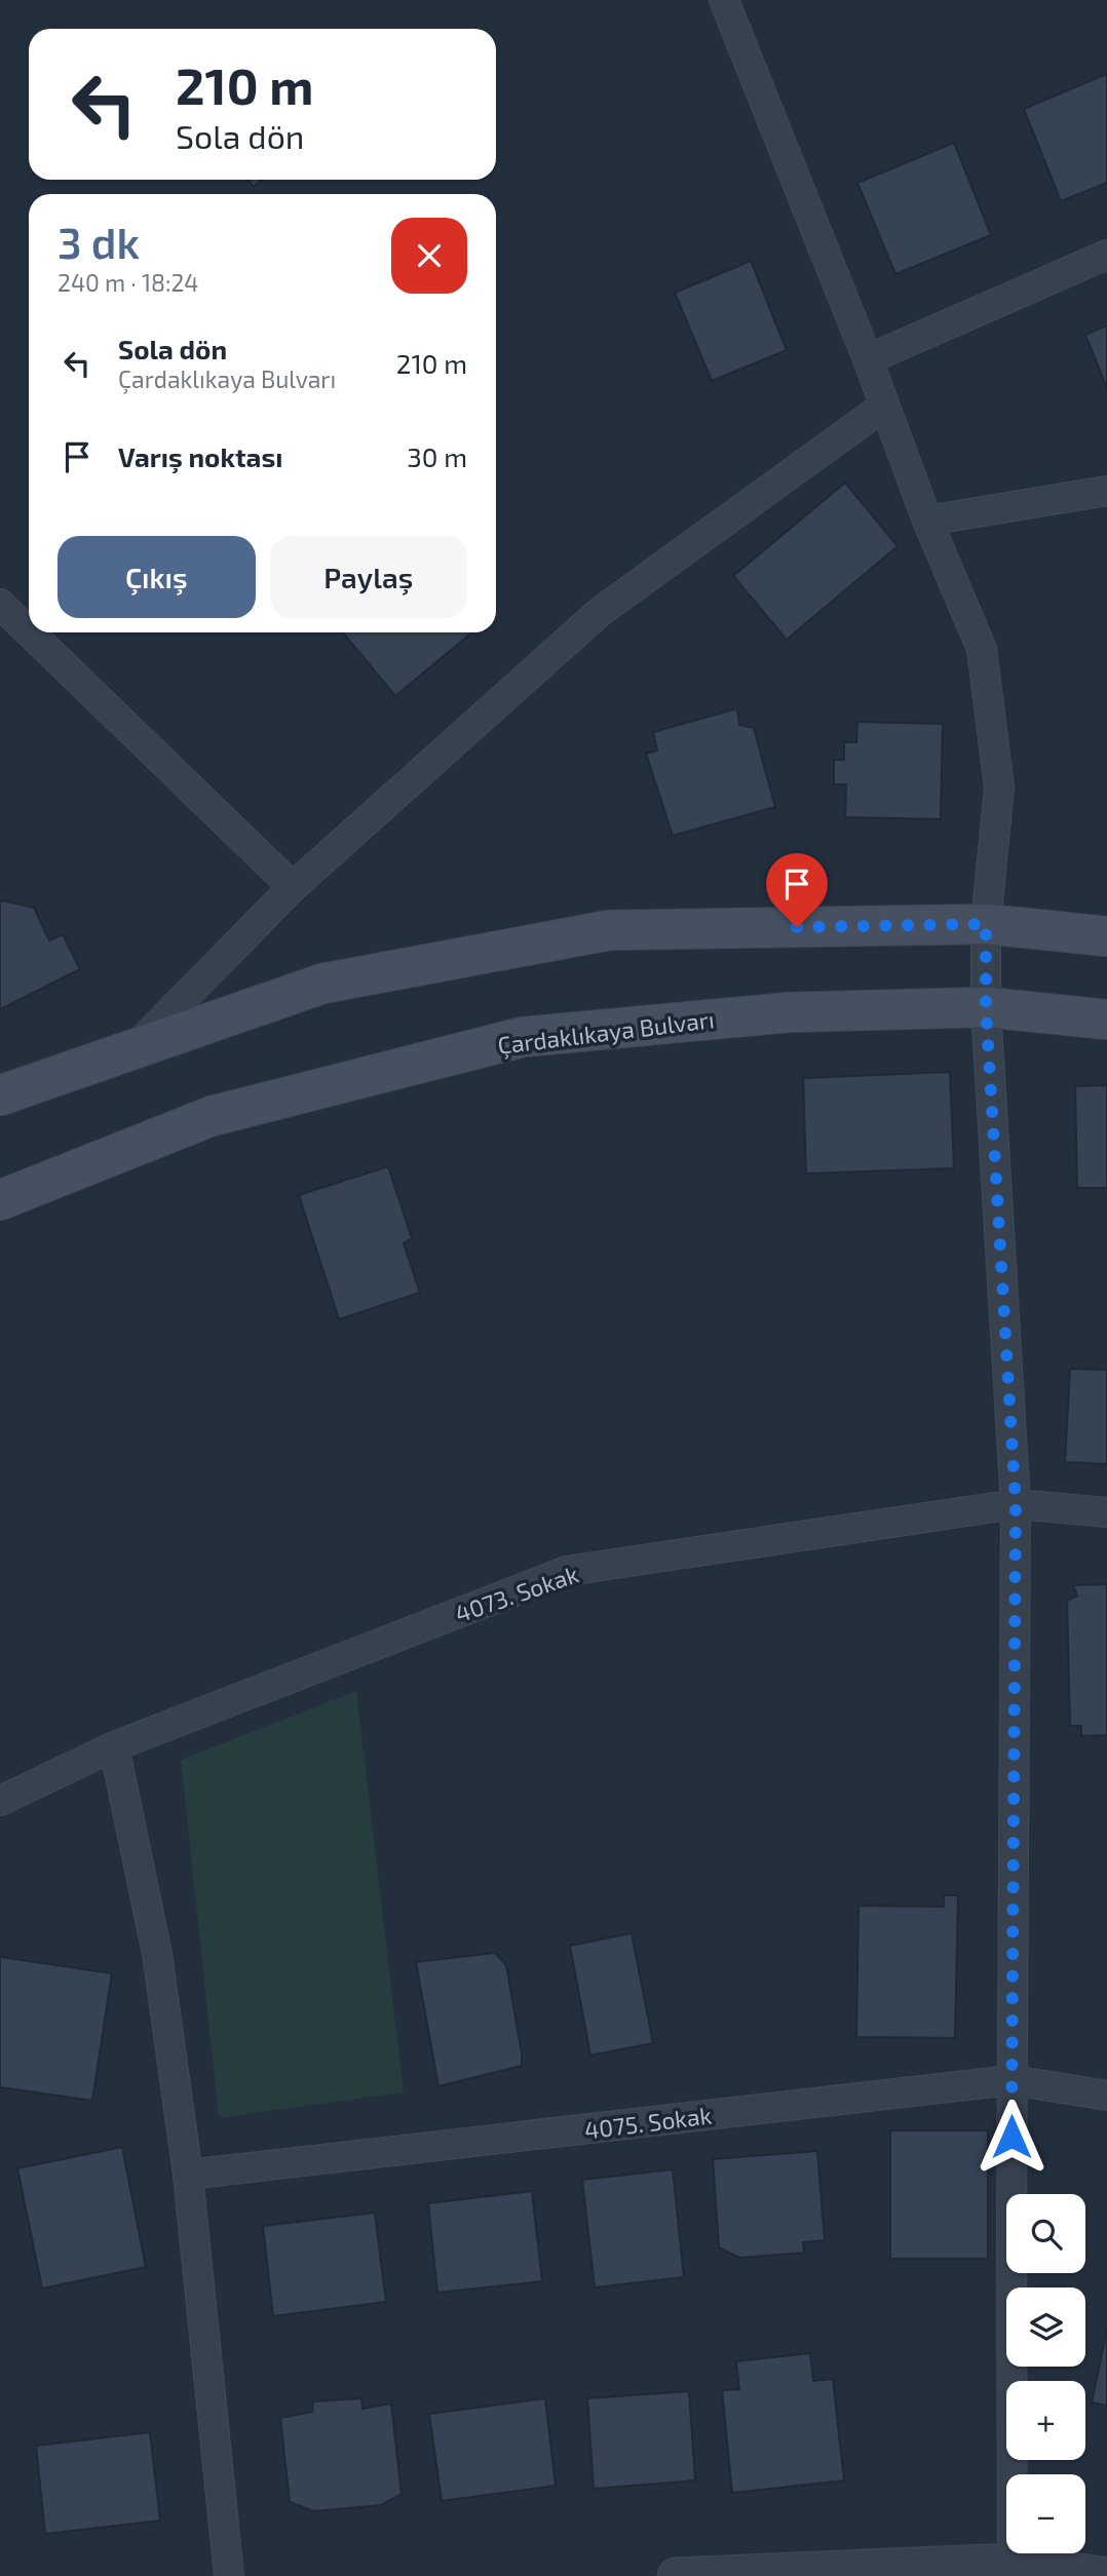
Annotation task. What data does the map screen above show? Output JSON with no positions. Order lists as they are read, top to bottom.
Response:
{
  "streets": {
    "main road": ["Çardaklıkaya Bulvarı"],
    "street": ["4073. Sokak", "4075. Sokak"]
  },
  "page": {
    "turn": ["210 m", "Sola dön"],
    "heading": ["3 dk", "240 m · 18:24"],
    "list": [
      {
        "name": "Sola dön",
        "note": "Çardaklıkaya Bulvarı",
        "value": "210 m"
      },
      {
        "name": "Varış noktası",
        "value": "30 m"
      }
    ],
    "buttons": ["Çıkış", "Paylaş"],
    "map_buttons": ["+", "−"]
  }
}
